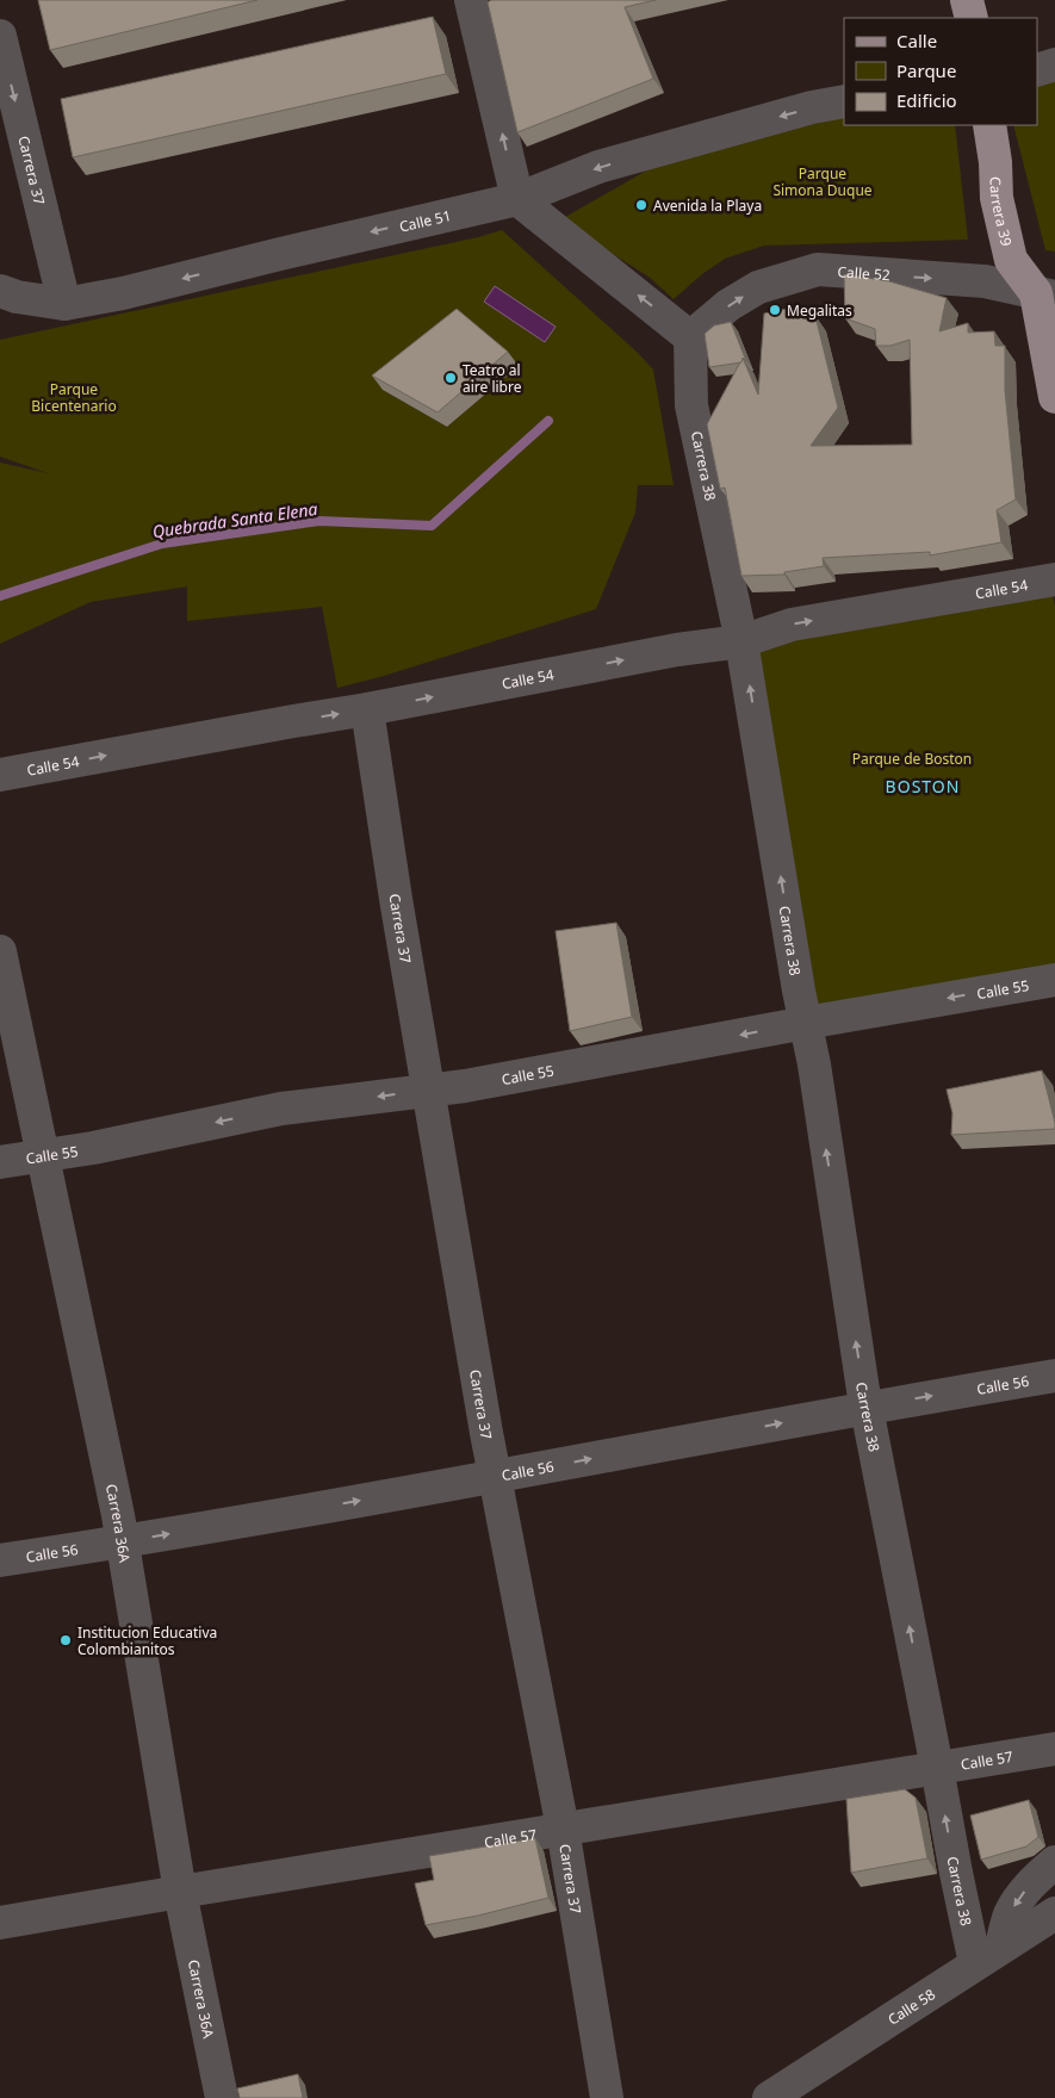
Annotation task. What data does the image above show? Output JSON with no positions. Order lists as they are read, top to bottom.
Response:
{
  "streets": {
    "main road": ["Carrera 39"],
    "street": [
      "Carrera 37",
      "Calle 51",
      "Calle 52",
      "Carrera 38",
      "Calle 54",
      "Calle 55",
      "Calle 56",
      "Carrera 36A",
      "Calle 57",
      "Calle 58"
    ]
  },
  "crossings": [
    ["Carrera 37", "Calle 51"],
    ["Carrera 37", "Calle 54"],
    ["Carrera 37", "Calle 55"],
    ["Carrera 37", "Calle 56"],
    ["Carrera 37", "Calle 57"],
    ["Carrera 39", "Calle 52"],
    ["Calle 52", "Carrera 38"],
    ["Carrera 38", "Calle 54"],
    ["Carrera 38", "Calle 55"],
    ["Carrera 38", "Calle 56"],
    ["Carrera 38", "Calle 57"],
    ["Carrera 38", "Calle 58"],
    ["Calle 55", "Carrera 36A"],
    ["Calle 56", "Carrera 36A"],
    ["Carrera 36A", "Calle 57"]
  ],
  "one_way": [
    "Calle 51",
    "Calle 52",
    "Carrera 38",
    "Calle 54",
    "Calle 55",
    "Calle 56"
  ],
  "districts": ["BOSTON"],
  "water": ["Quebrada Santa Elena"],
  "parks": ["Parque Simona Duque", "Parque Bicentenario", "Parque de Boston"],
  "places": [
    "Avenida la Playa",
    "Megalitas",
    "Teatro al aire libre",
    "Institucion Educativa Colombianitos"
  ],
  "legend": ["Calle", "Parque", "Edificio"]
}
